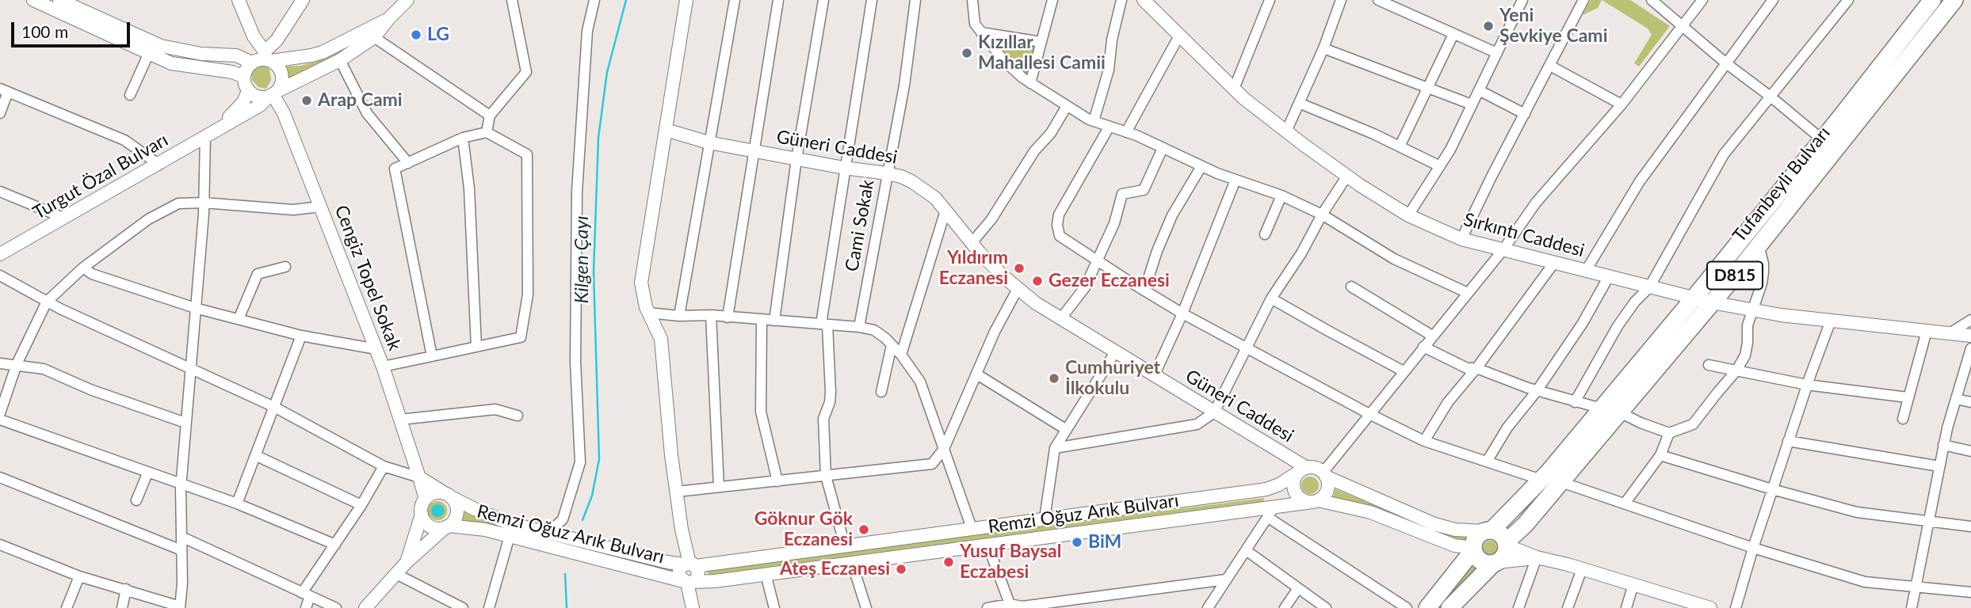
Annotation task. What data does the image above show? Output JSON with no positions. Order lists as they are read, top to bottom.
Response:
{
  "streets": {
    "highway": ["Tufanbeyli Bulvarı", "D815"],
    "main road": [
      "Güneri Caddesi",
      "Turgut Özal Bulvarı",
      "Sırkıntı Caddesi",
      "Cengiz Topel Sokak",
      "Remzi Oğuz Arık Bulvarı"
    ],
    "street": ["Cami Sokak"]
  },
  "crossings": [
    ["Güneri Caddesi", "Tufanbeyli Bulvarı"],
    ["Güneri Caddesi", "Cami Sokak"],
    ["Güneri Caddesi", "Remzi Oğuz Arık Bulvarı"],
    ["Turgut Özal Bulvarı", "Cengiz Topel Sokak"],
    ["Tufanbeyli Bulvarı", "Sırkıntı Caddesi"],
    ["Cengiz Topel Sokak", "Remzi Oğuz Arık Bulvarı"]
  ],
  "water": ["Kilgen Çayı"],
  "places": [
    "Yeni Şevkiye Cami",
    "LG",
    "Kızıllar Mahallesi Camii",
    "Arap Cami",
    "Yıldırım Eczanesi",
    "Gezer Eczanesi",
    "Cumhuriyet İlkokulu",
    "Göknur Gök Eczanesi",
    "BiM",
    "Yusuf Baysal Eczabesi",
    "Ateş Eczanesi"
  ],
  "scale_bar": "100 m"
}
